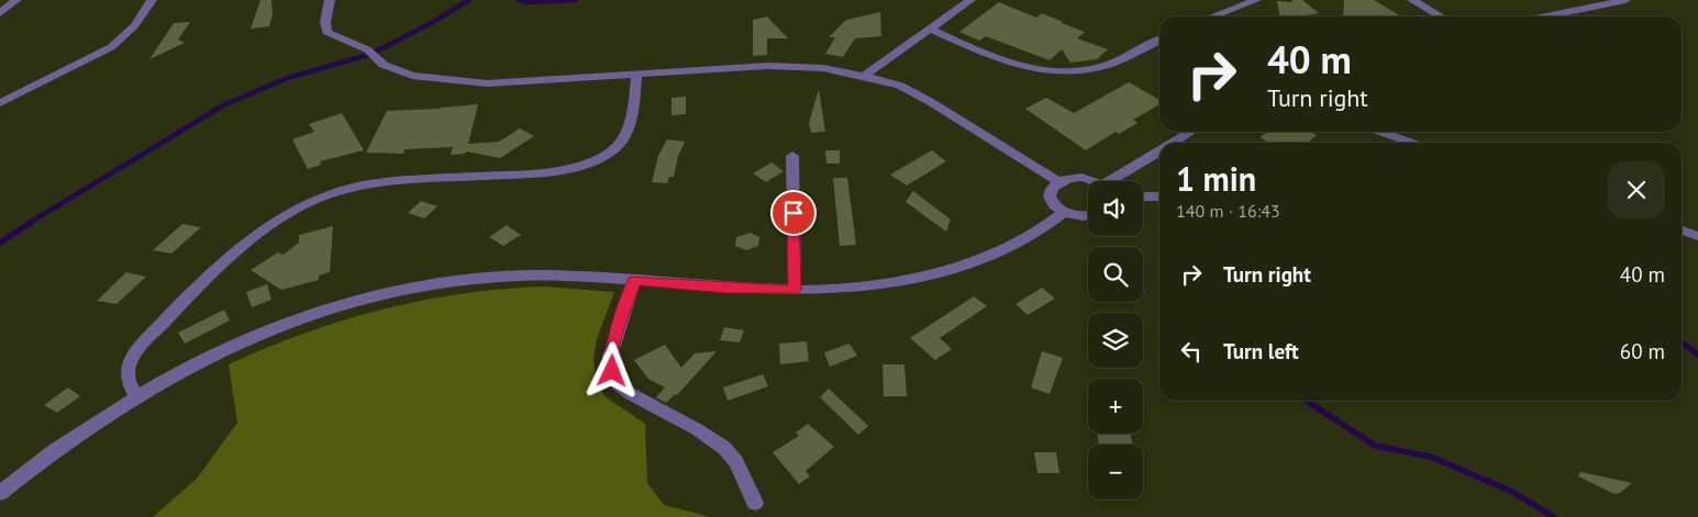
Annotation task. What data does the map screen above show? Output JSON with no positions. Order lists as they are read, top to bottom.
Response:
{
  "page": {
    "turn": ["40 m", "Turn right"],
    "heading": ["1 min", "140 m · 16:43"],
    "map_buttons": ["+", "−"],
    "list": [
      {
        "name": "Turn right",
        "value": "40 m"
      },
      {
        "name": "Turn left",
        "value": "60 m"
      }
    ]
  }
}
